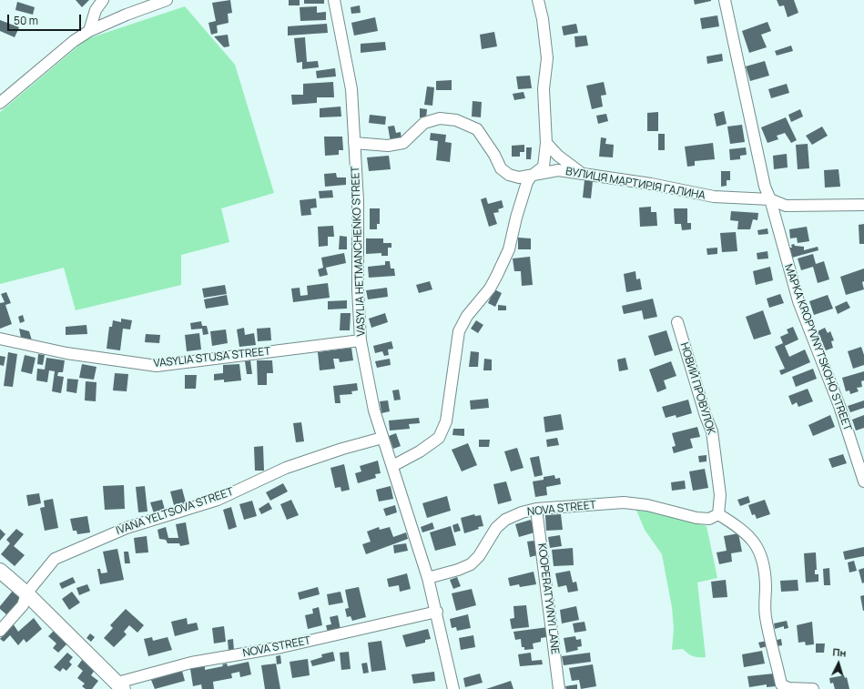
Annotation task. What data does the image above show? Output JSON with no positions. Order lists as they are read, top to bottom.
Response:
{
  "streets": {
    "street": [
      "ВУЛИЦЯ МАРТИРІЯ ГАЛИНА",
      "VASYLIA HETMANCHENKO STREET",
      "МАРКА KROPYVNYTSKOHO STREET",
      "VASYLIA STUSA STREET",
      "НОВИЙ ПРОВУЛОК",
      "NOVA STREET",
      "IVANA YELTSOVA STREET",
      "KOOPERATYVNYI LANE"
    ]
  },
  "crossings": [
    ["ВУЛИЦЯ МАРТИРІЯ ГАЛИНА", "VASYLIA HETMANCHENKO STREET"],
    ["ВУЛИЦЯ МАРТИРІЯ ГАЛИНА", "МАРКА KROPYVNYTSKOHO STREET"],
    ["VASYLIA HETMANCHENKO STREET", "VASYLIA STUSA STREET"],
    ["VASYLIA HETMANCHENKO STREET", "NOVA STREET"],
    ["VASYLIA HETMANCHENKO STREET", "IVANA YELTSOVA STREET"],
    ["НОВИЙ ПРОВУЛОК", "NOVA STREET"],
    ["NOVA STREET", "KOOPERATYVNYI LANE"]
  ],
  "scale_bar": "50 m",
  "north": "top"
}
